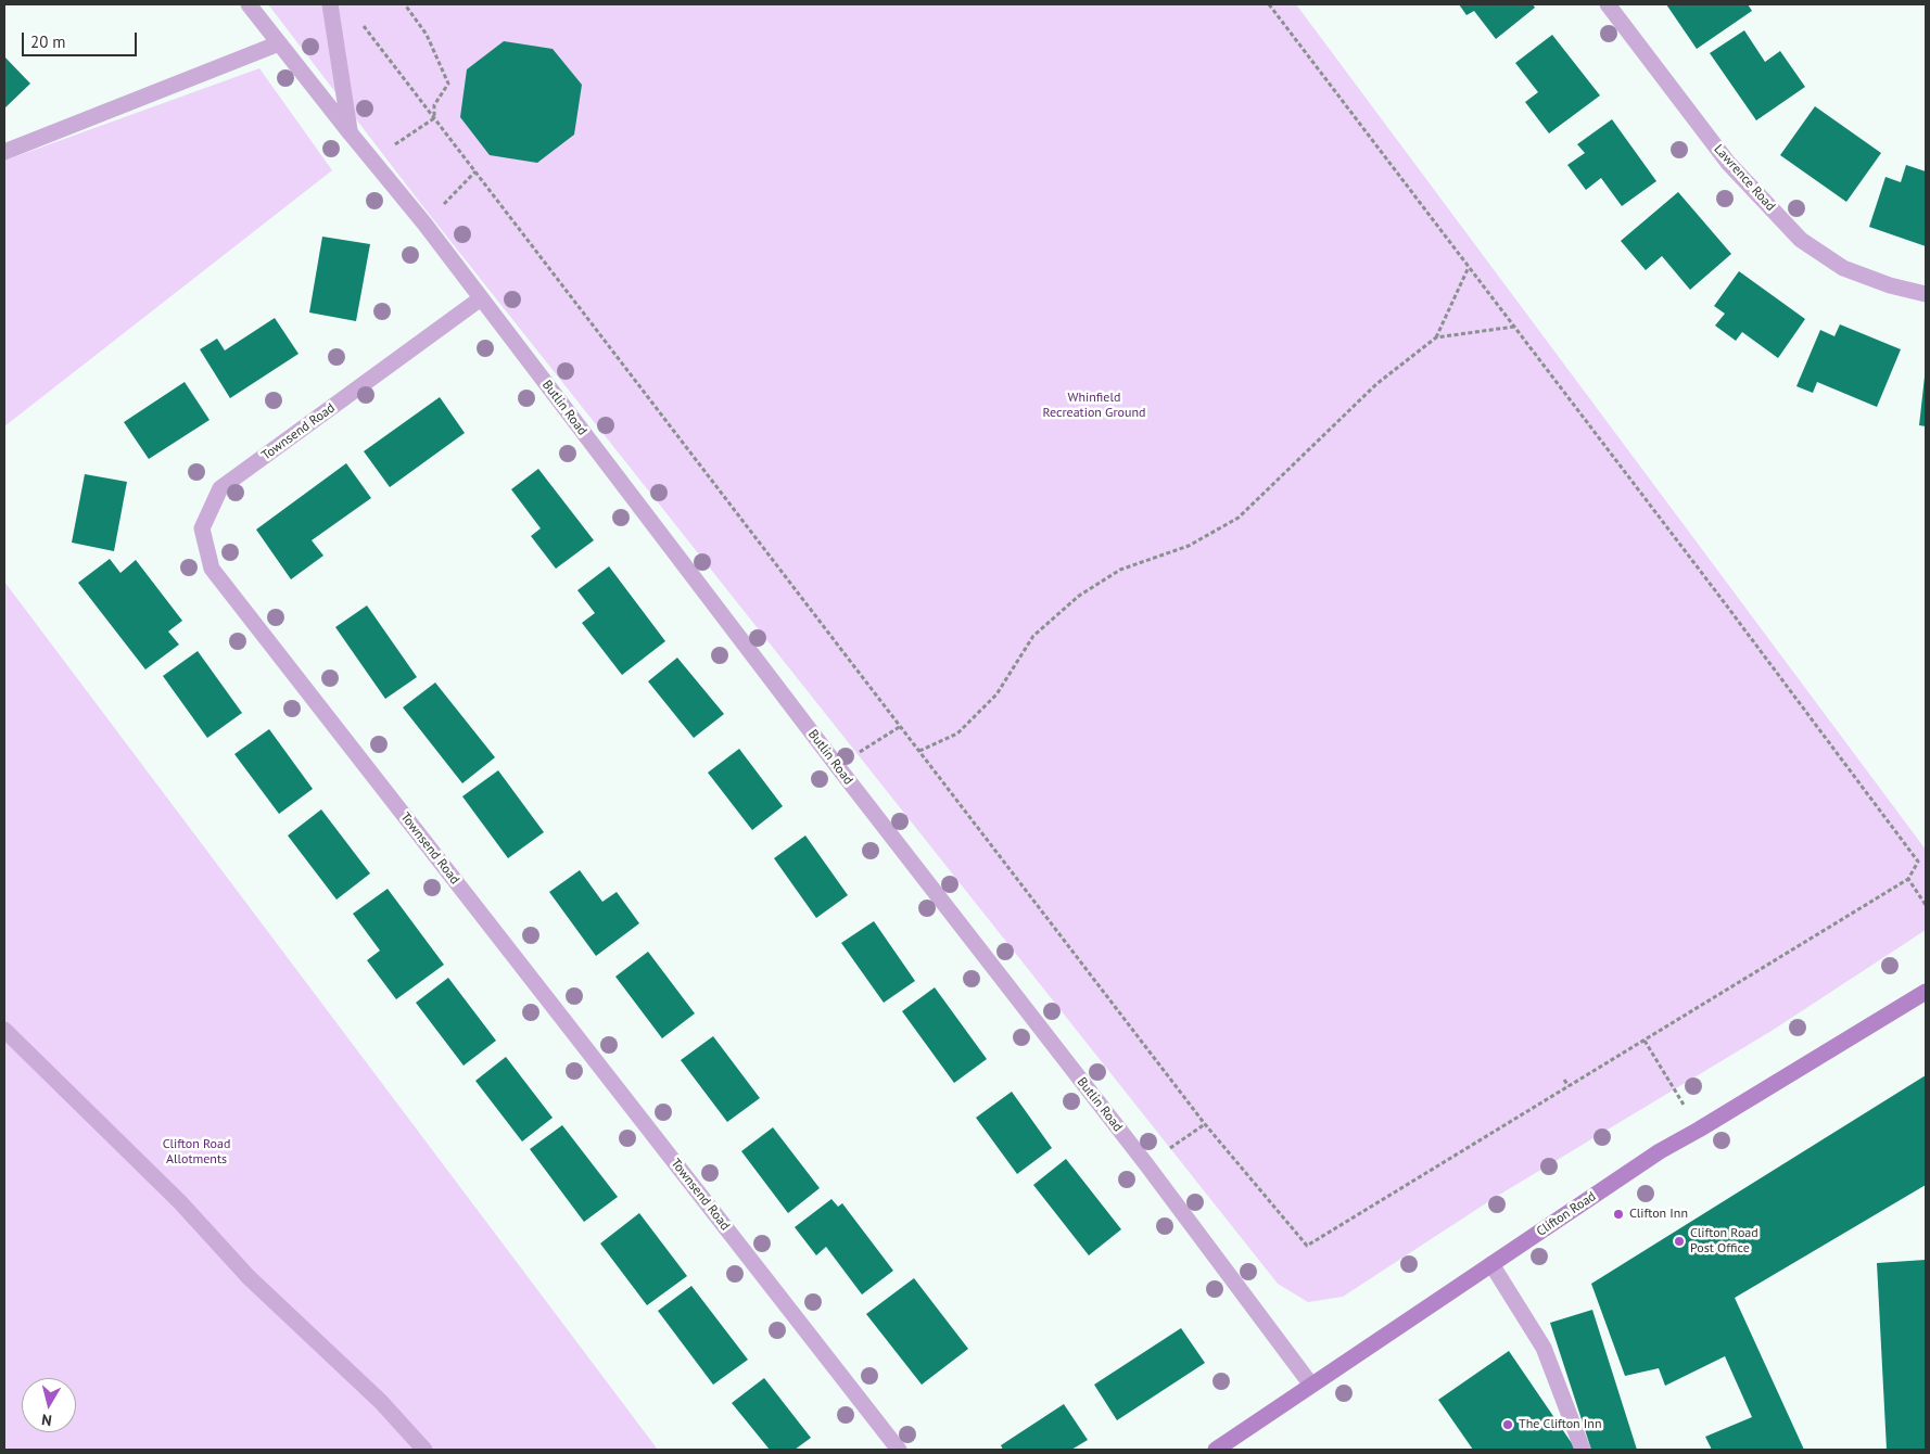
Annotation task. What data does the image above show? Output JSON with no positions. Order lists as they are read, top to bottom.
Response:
{
  "streets": {
    "street": [
      "Lawrence Road",
      "Butlin Road",
      "Townsend Road",
      "Clifton Road"
    ]
  },
  "crossings": [
    ["Butlin Road", "Townsend Road"],
    ["Butlin Road", "Clifton Road"]
  ],
  "parks": ["Whinfield Recreation Ground", "Clifton Road Allotments"],
  "places": ["Clifton Inn", "Clifton Road Post Office", "The Clifton Inn"],
  "scale_bar": "20 m",
  "north": "bottom"
}
